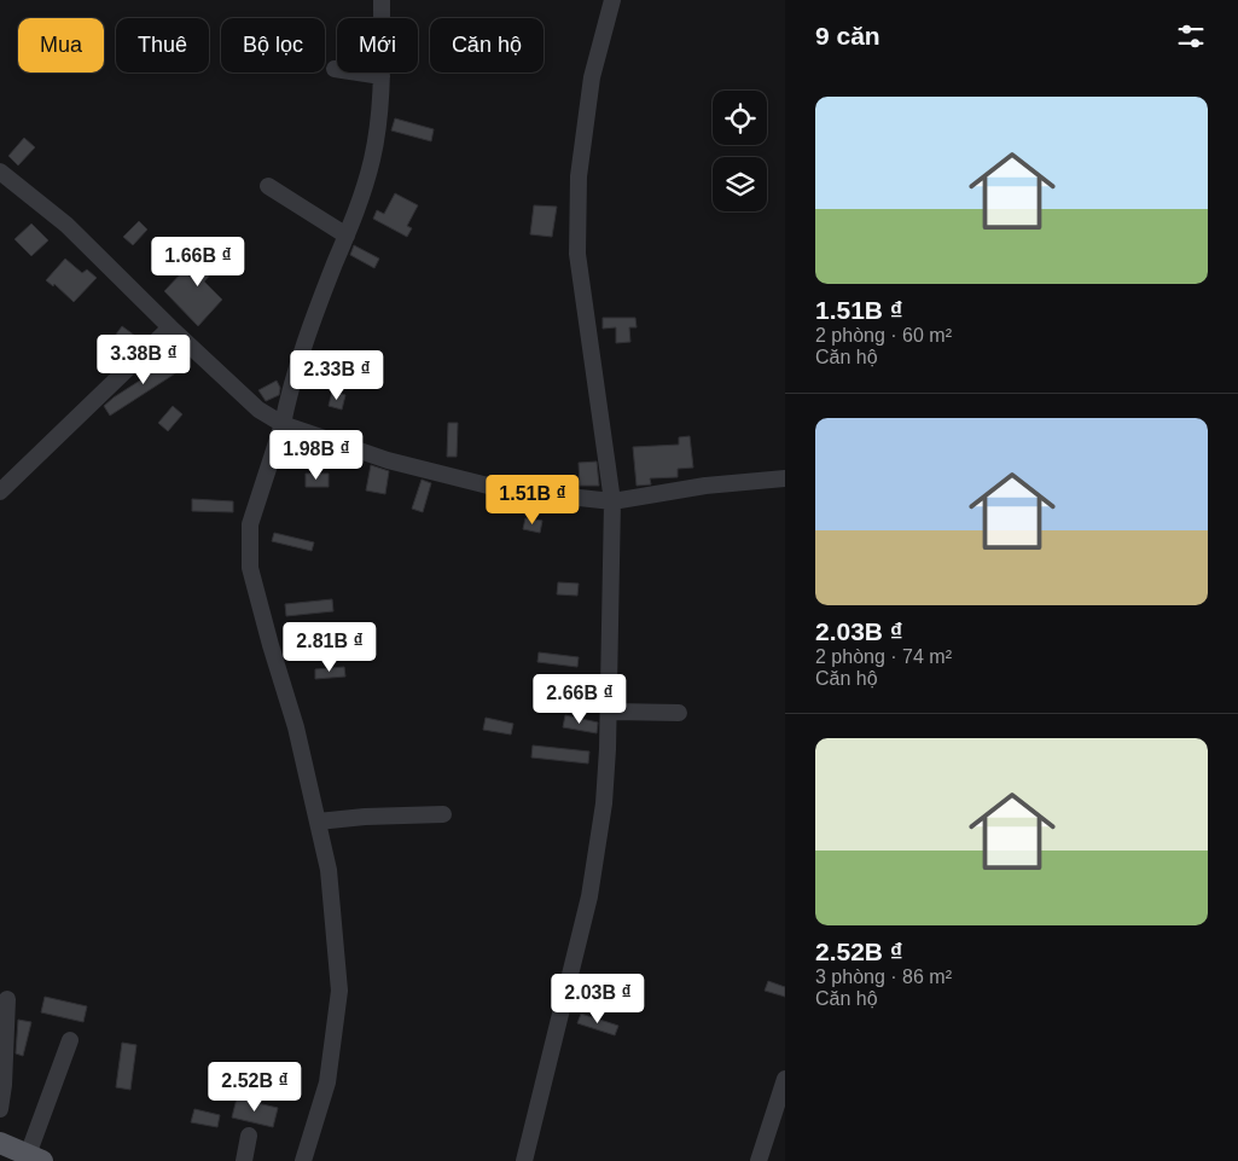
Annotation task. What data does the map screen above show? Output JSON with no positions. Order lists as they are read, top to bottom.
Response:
{
  "page": {
    "heading": "9 căn",
    "chip": [
      "Mua",
      "Thuê",
      "Bộ lọc",
      "Mới",
      "Căn hộ"
    ],
    "list": [
      {
        "name": "1.51B ₫",
        "note": "2 phòng · 60 m² · Căn hộ"
      },
      {
        "name": "2.03B ₫",
        "note": "2 phòng · 74 m² · Căn hộ"
      },
      {
        "name": "2.52B ₫",
        "note": "3 phòng · 86 m² · Căn hộ"
      }
    ],
    "price": [
      "1.66B ₫",
      "3.38B ₫",
      "2.33B ₫",
      "1.98B ₫",
      "1.51B ₫",
      "2.81B ₫",
      "2.66B ₫",
      "2.03B ₫",
      "2.52B ₫"
    ]
  }
}
